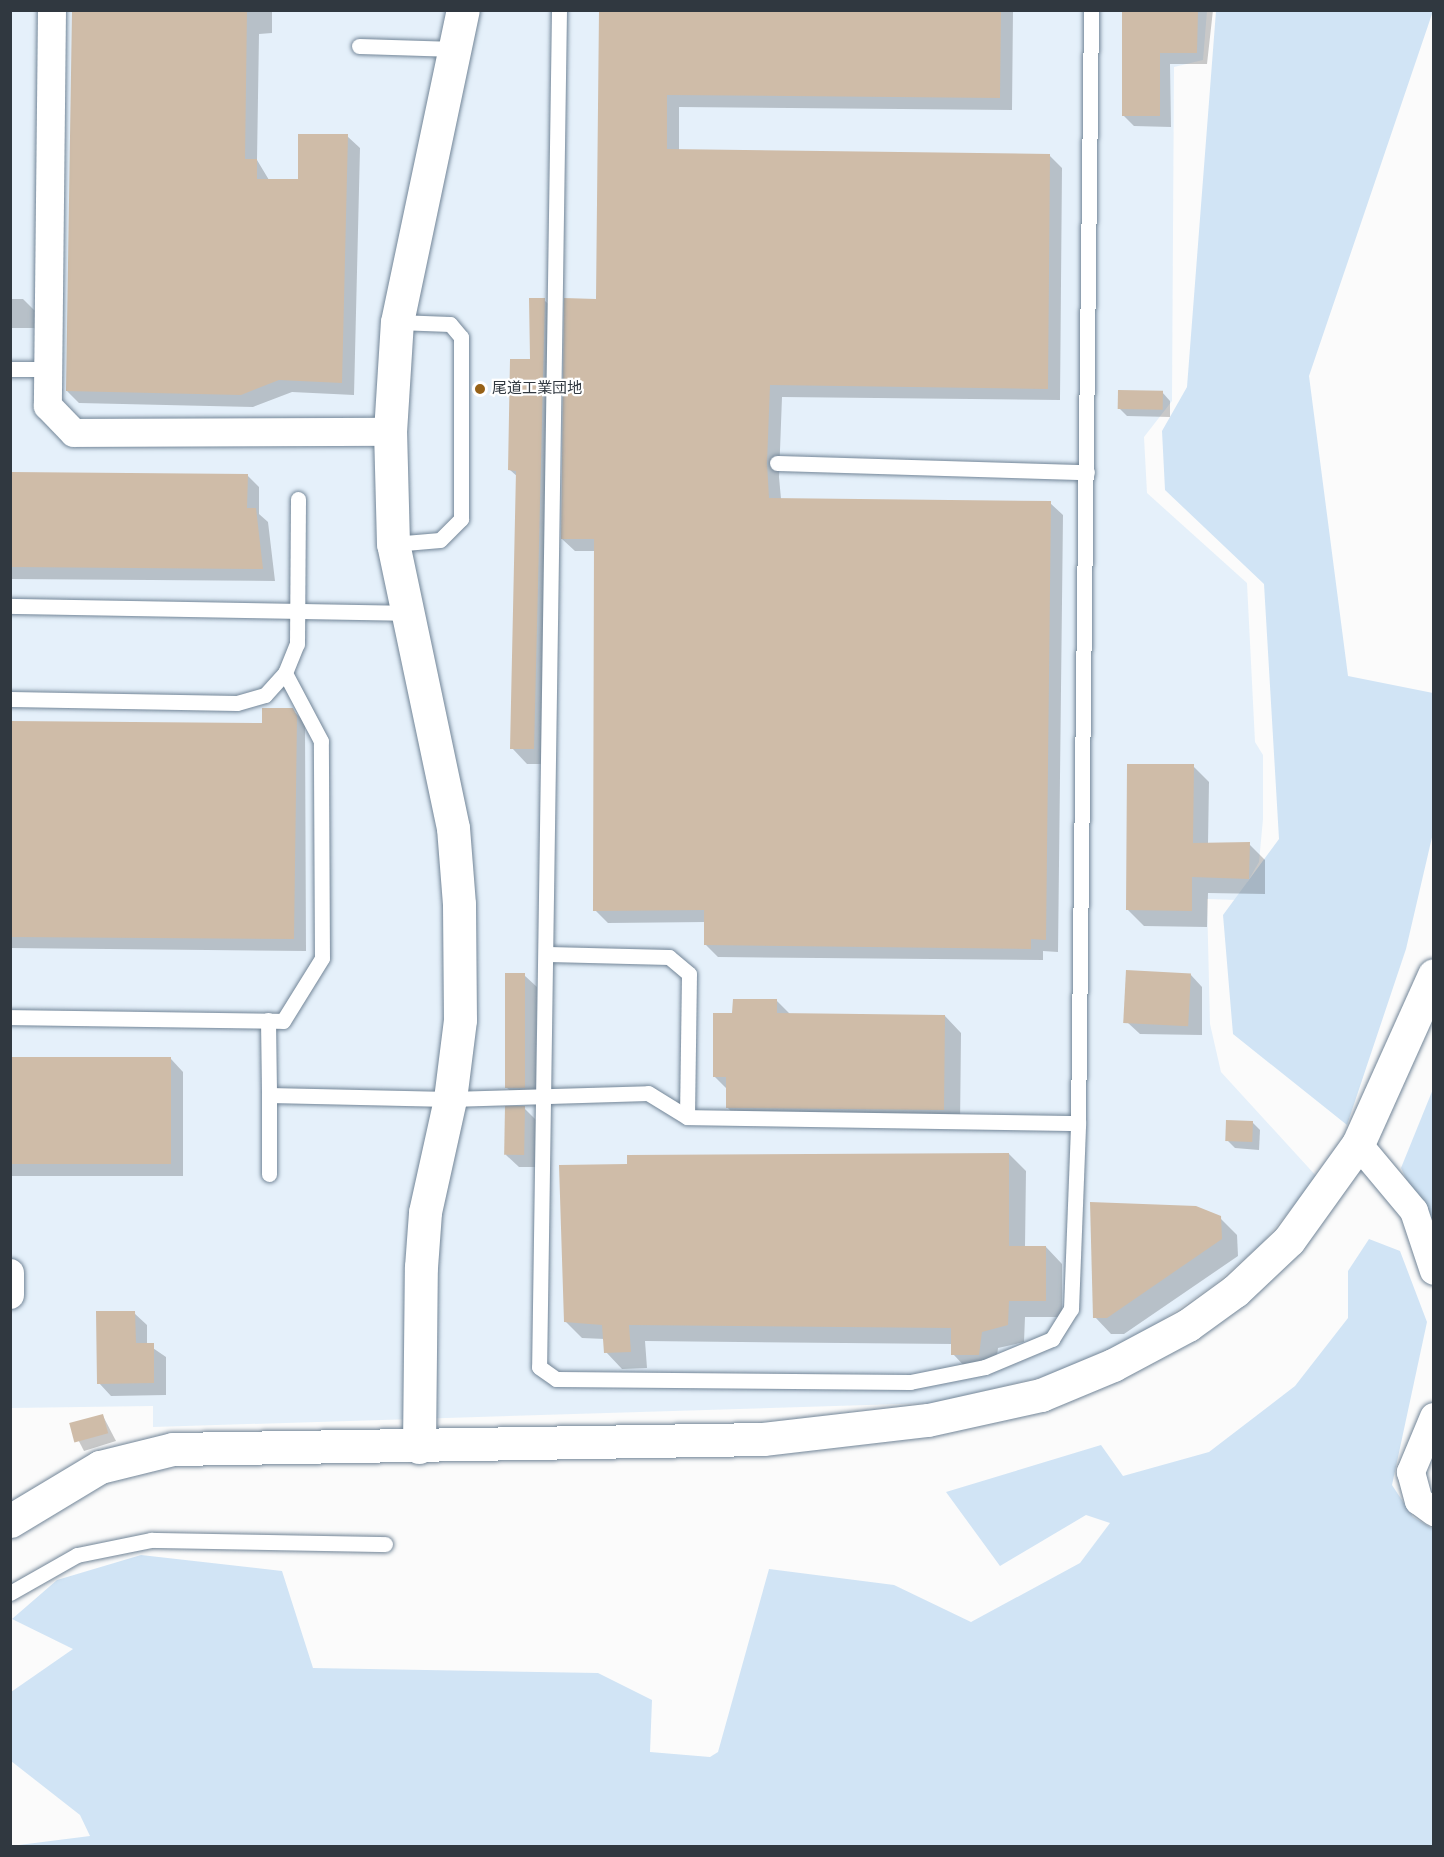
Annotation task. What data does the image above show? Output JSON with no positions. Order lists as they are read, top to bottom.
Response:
{
  "places": ["尾道工業団地"]
}
